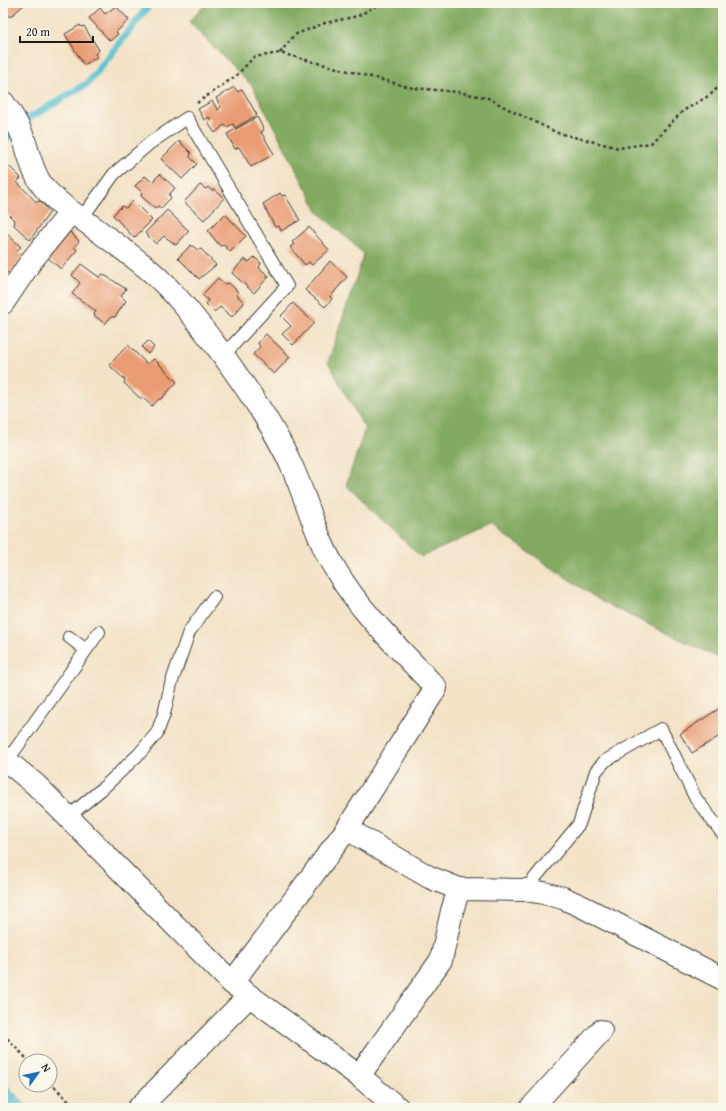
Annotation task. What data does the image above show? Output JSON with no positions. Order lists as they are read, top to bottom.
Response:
{
  "scale_bar": "20 m",
  "north": "top right"
}
